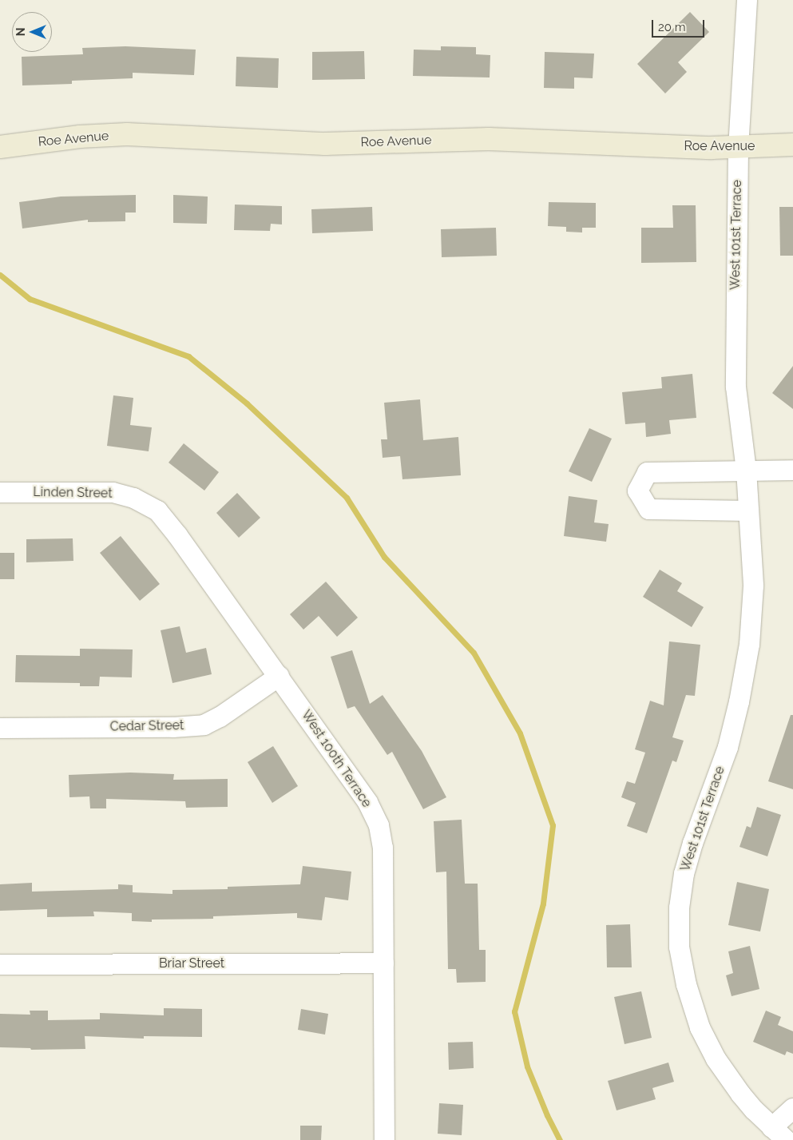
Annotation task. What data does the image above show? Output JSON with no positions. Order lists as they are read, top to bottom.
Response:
{
  "streets": {
    "main road": ["Roe Avenue"],
    "street": [
      "West 101st Terrace",
      "Linden Street",
      "Cedar Street",
      "West 100th Terrace",
      "Briar Street"
    ]
  },
  "crossings": [
    ["Roe Avenue", "West 101st Terrace"],
    ["Linden Street", "West 100th Terrace"],
    ["Cedar Street", "West 100th Terrace"],
    ["West 100th Terrace", "Briar Street"]
  ],
  "scale_bar": "20 m",
  "north": "left"
}
